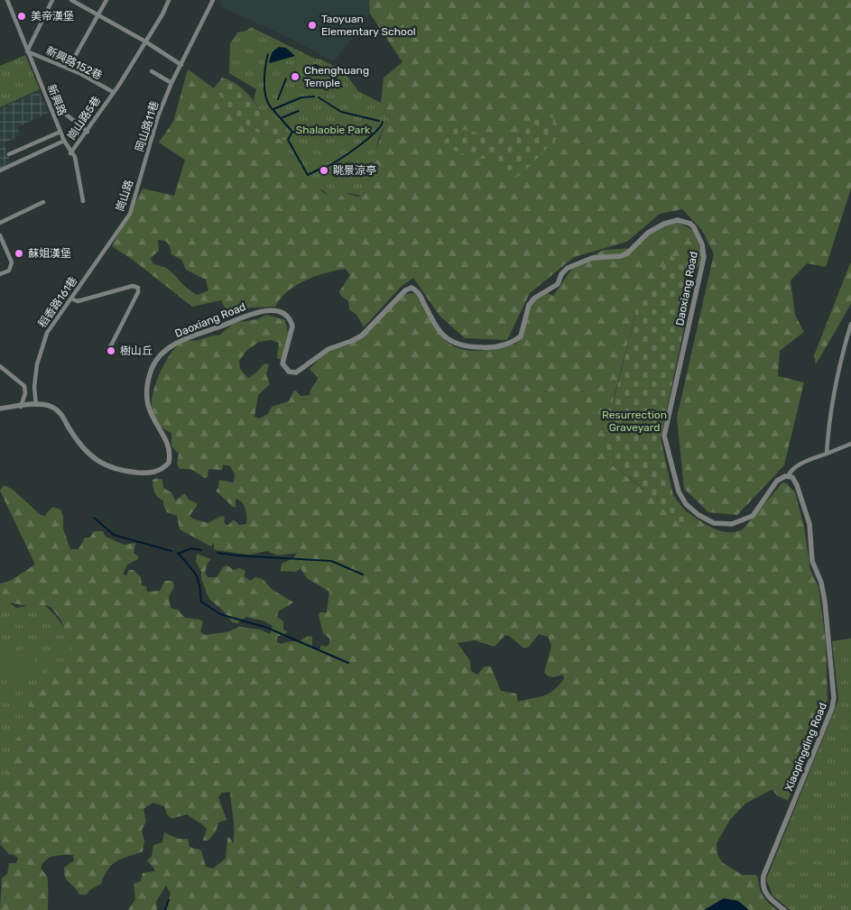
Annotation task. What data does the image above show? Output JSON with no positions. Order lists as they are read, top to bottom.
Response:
{
  "streets": {
    "street": [
      "新興路152巷",
      "新興路",
      "崗山路5巷",
      "岡山路11巷",
      "崗山路",
      "Daoxiang Road",
      "稻香路161巷",
      "Xiaopingding Road"
    ]
  },
  "crossings": [
    ["新興路152巷", "新興路"],
    ["新興路152巷", "崗山路5巷"],
    ["新興路", "崗山路5巷"],
    ["岡山路11巷", "崗山路"],
    ["崗山路", "稻香路161巷"],
    ["Daoxiang Road", "稻香路161巷"],
    ["Daoxiang Road", "Xiaopingding Road"]
  ],
  "parks": ["Shalaobie Park", "Resurrection Graveyard"],
  "places": [
    "美帝漢堡",
    "Taoyuan Elementary School",
    "Chenghuang Temple",
    "眺景涼亭",
    "蘇姐漢堡",
    "樹山丘"
  ]
}
